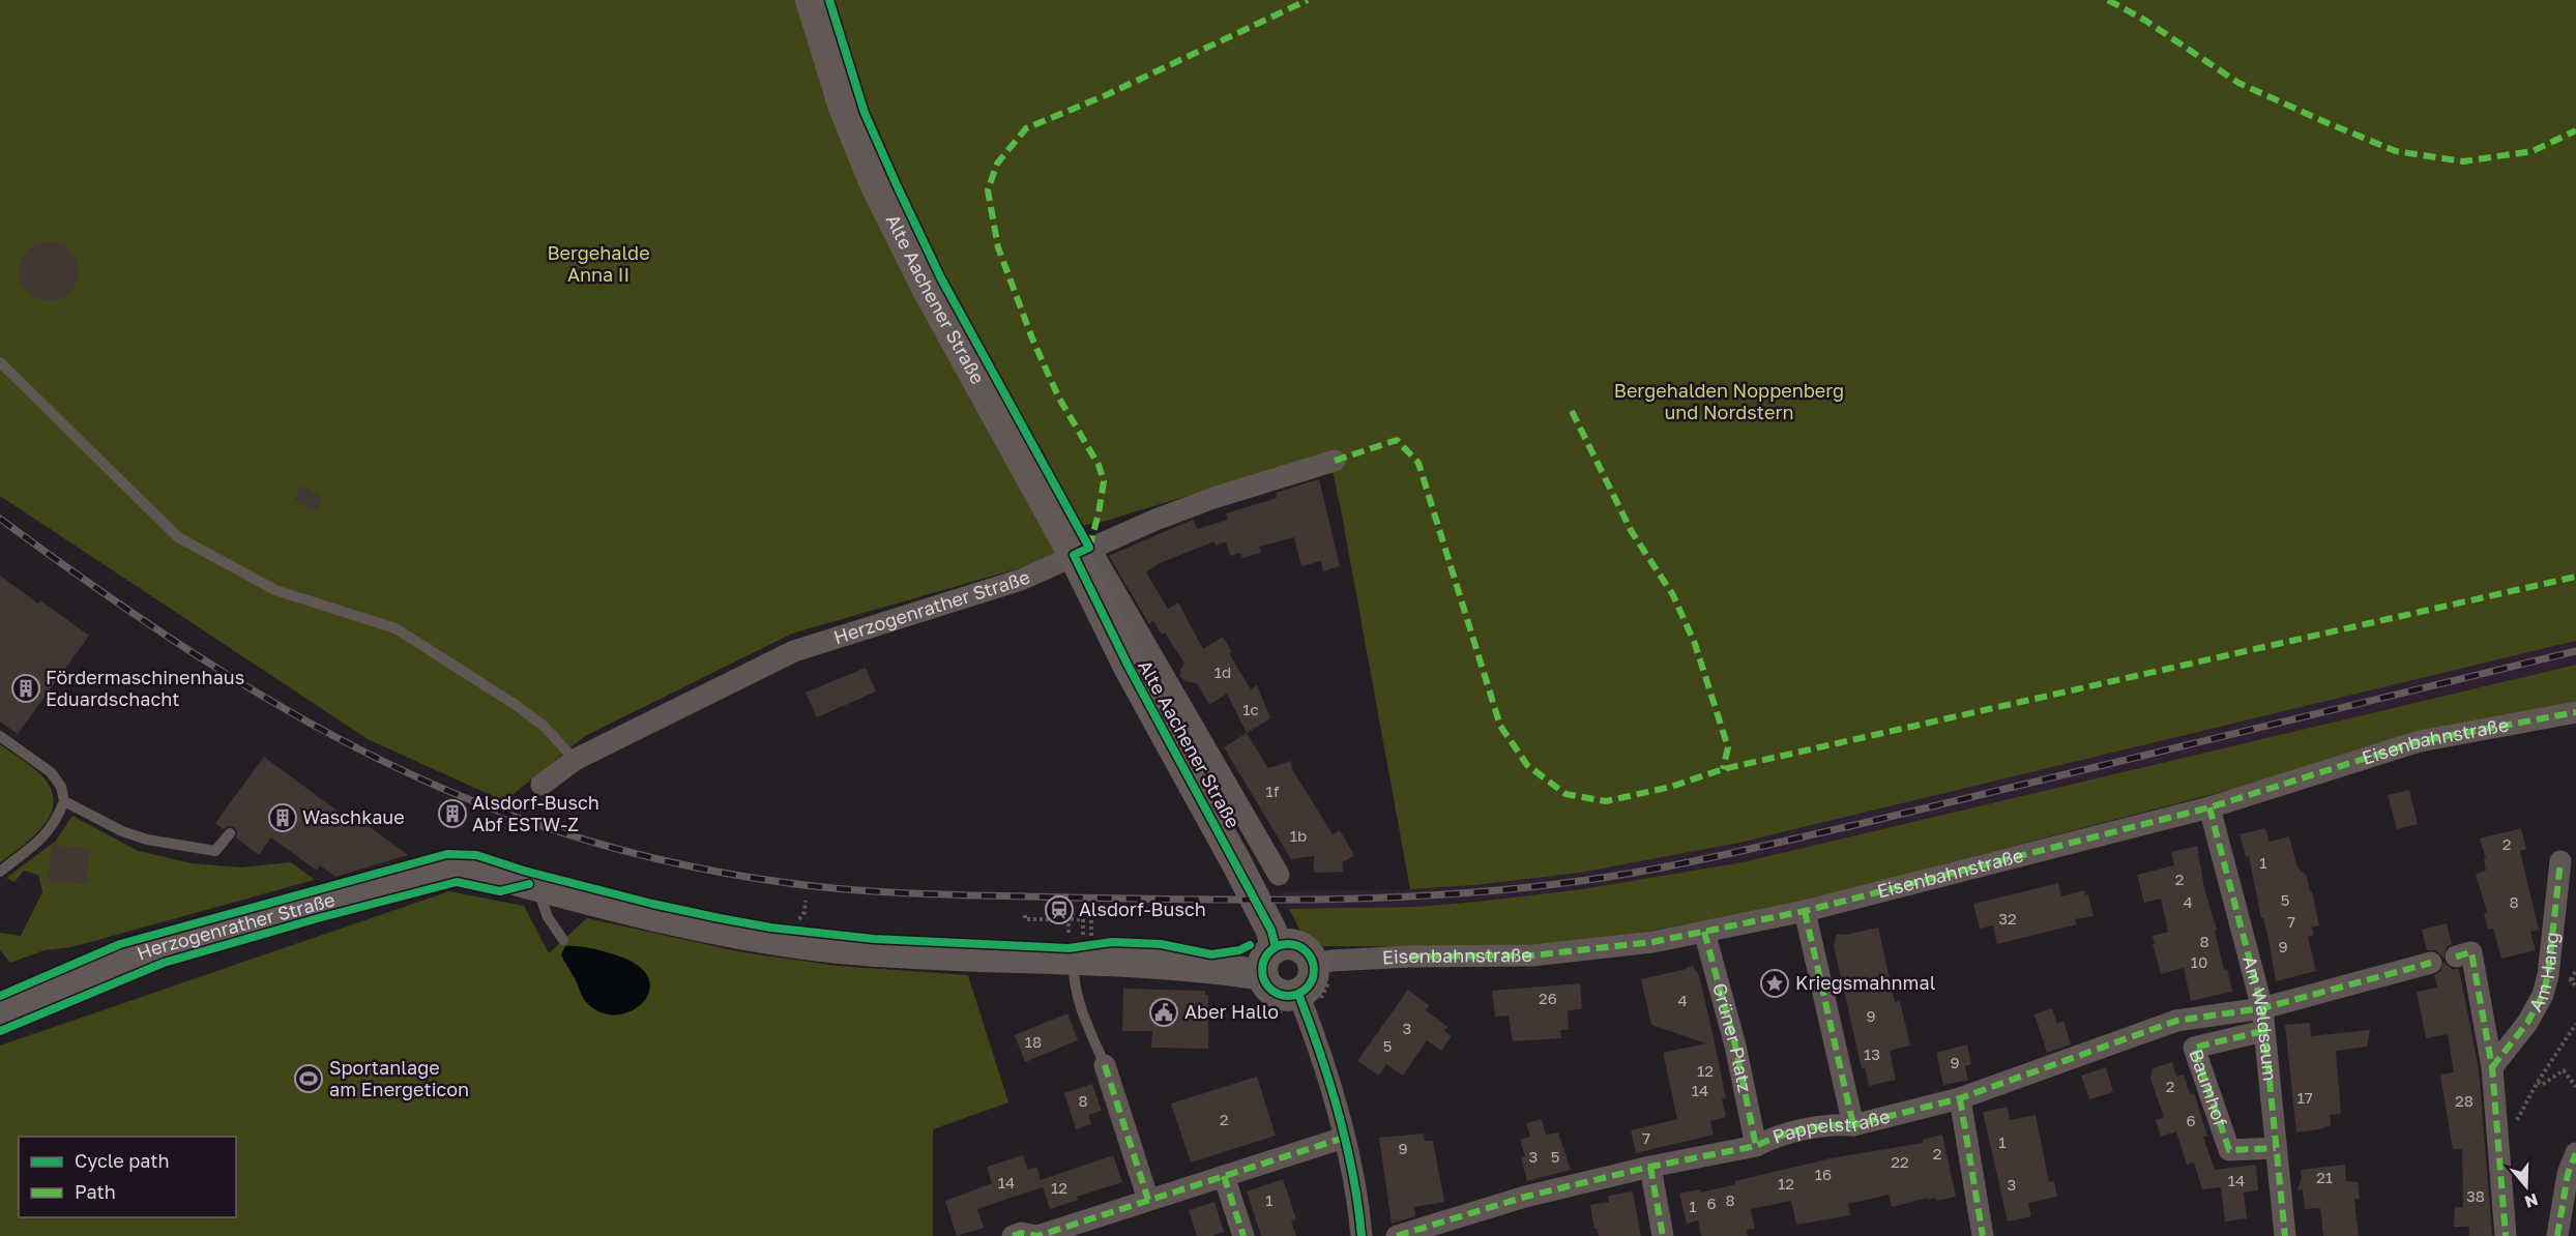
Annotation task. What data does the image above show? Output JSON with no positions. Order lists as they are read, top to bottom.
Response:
{
  "streets": {
    "street": [
      "Alte Aachener Straße",
      "Herzogenrather Straße",
      "Eisenbahnstraße",
      "Am Hang",
      "Am Waldsaum",
      "Grüner Platz",
      "Baumhof",
      "Pappelstraße"
    ]
  },
  "crossings": [
    ["Alte Aachener Straße", "Herzogenrather Straße"],
    ["Alte Aachener Straße", "Eisenbahnstraße"],
    ["Eisenbahnstraße", "Am Waldsaum"],
    ["Eisenbahnstraße", "Grüner Platz"],
    ["Am Waldsaum", "Baumhof"],
    ["Am Waldsaum", "Pappelstraße"],
    ["Grüner Platz", "Pappelstraße"]
  ],
  "parks": ["Bergehalde Anna II", "Bergehalden Noppenberg und Nordstern"],
  "places": {
    "building": ["Fördermaschinenhaus Eduardschacht", "Alsdorf-Busch Abf ESTW-Z", "Waschkaue"],
    "station": ["Alsdorf-Busch"],
    "place": ["Kriegsmahnmal"],
    "public building": ["Aber Hallo"],
    "sports": ["Sportanlage am Energeticon"]
  },
  "house_numbers": [
    "1d",
    "1c",
    "1f",
    "1b",
    "2",
    "1",
    "2",
    "5",
    "4",
    "8",
    "32",
    "7",
    "8",
    "9",
    "10",
    "26",
    "4",
    "9",
    "3",
    "18",
    "5",
    "13",
    "9",
    "12",
    "2",
    "14",
    "17",
    "8",
    "28",
    "2",
    "6",
    "7",
    "1",
    "9",
    "2",
    "3",
    "5",
    "22",
    "16",
    "21",
    "14",
    "14",
    "12",
    "3",
    "12",
    "38",
    "1",
    "8",
    "6",
    "1"
  ],
  "legend": ["Cycle path", "Path"],
  "north": "bottom"
}
